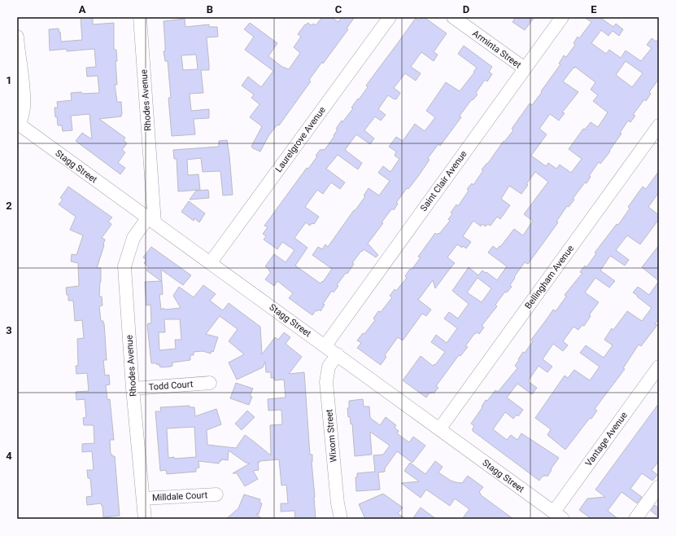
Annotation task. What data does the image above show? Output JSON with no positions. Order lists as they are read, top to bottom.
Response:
{
  "streets": {
    "street": [
      "Arminta Street",
      "Rhodes Avenue",
      "Laurelgrove Avenue",
      "Stagg Street",
      "Saint Clair Avenue",
      "Bellingham Avenue",
      "Todd Court",
      "Wixom Street",
      "Vantage Avenue",
      "Milldale Court"
    ]
  },
  "crossings": [
    ["Arminta Street", "Saint Clair Avenue"],
    ["Rhodes Avenue", "Stagg Street"],
    ["Rhodes Avenue", "Todd Court"],
    ["Rhodes Avenue", "Milldale Court"],
    ["Laurelgrove Avenue", "Stagg Street"],
    ["Stagg Street", "Saint Clair Avenue"],
    ["Stagg Street", "Bellingham Avenue"],
    ["Stagg Street", "Wixom Street"],
    ["Stagg Street", "Vantage Avenue"]
  ],
  "grid": {
    "columns": [
      "A",
      "B",
      "C",
      "D",
      "E"
    ],
    "rows": [
      "1",
      "2",
      "3",
      "4"
    ]
  }
}
